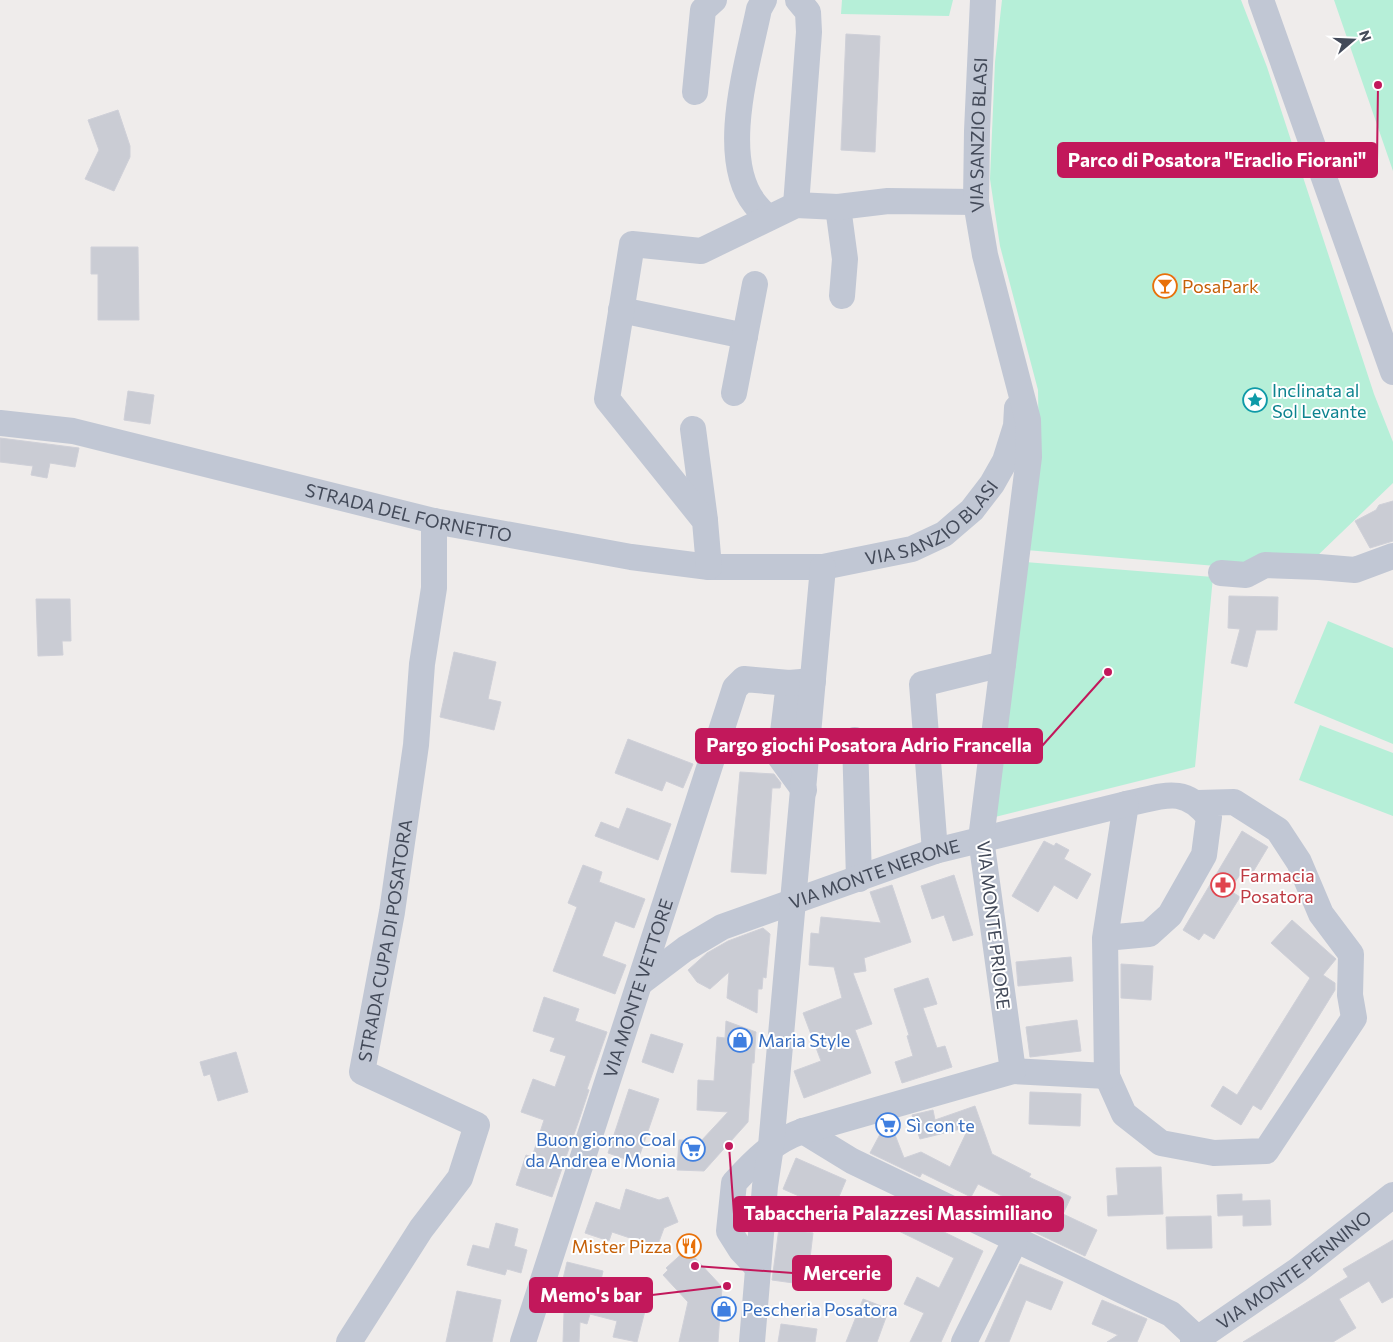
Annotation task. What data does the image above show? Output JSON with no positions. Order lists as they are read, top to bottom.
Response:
{
  "streets": {
    "street": [
      "VIA SANZIO BLASI",
      "STRADA DEL FORNETTO",
      "VIA MONTE NERONE",
      "VIA MONTE PRIORE",
      "STRADA CUPA DI POSATORA",
      "VIA MONTE VETTORE",
      "VIA MONTE PENNINO"
    ]
  },
  "crossings": [
    ["VIA SANZIO BLASI", "STRADA DEL FORNETTO"],
    ["VIA SANZIO BLASI", "VIA MONTE PRIORE"],
    ["STRADA DEL FORNETTO", "STRADA CUPA DI POSATORA"],
    ["VIA MONTE NERONE", "VIA MONTE PRIORE"],
    ["VIA MONTE NERONE", "VIA MONTE VETTORE"]
  ],
  "places": {
    "other": [
      "Parco di Posatora \"Eraclio Fiorani\"",
      "Pargo giochi Posatora Adrio Francella",
      "Tabaccheria Palazzesi Massimiliano",
      "Mercerie",
      "Memo's bar"
    ],
    "bar": ["PosaPark"],
    "place": ["Inclinata al Sol Levante"],
    "pharmacy": ["Farmacia Posatora"],
    "shop": ["Maria Style", "Pescheria Posatora"],
    "supermarket": ["Sì con te", "Buon giorno Coal da Andrea e Monia"],
    "restaurant": ["Mister Pizza"]
  },
  "north": "right"
}
